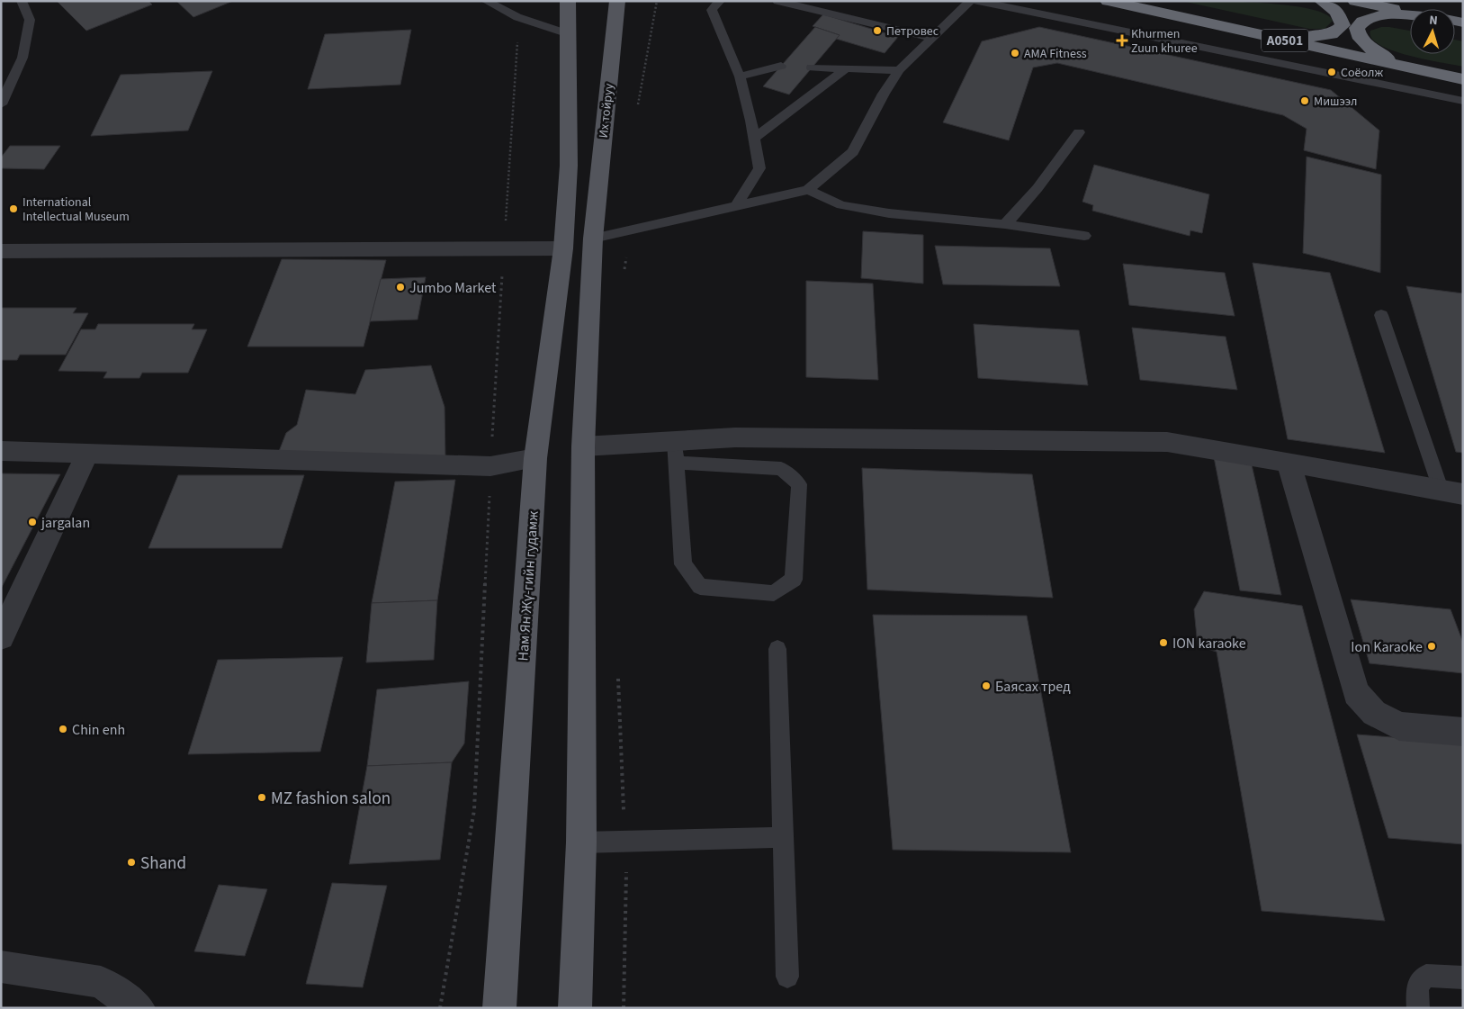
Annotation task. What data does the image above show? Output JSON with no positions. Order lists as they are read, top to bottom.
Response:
{
  "streets": {
    "highway": ["A0501"],
    "main road": ["Их тойруу", "Нам Ян Жү-гийн гудамж"]
  },
  "places": {
    "other": [
      "Петровес",
      "AMA Fitness",
      "Соёолж",
      "Мишээл",
      "International Intellectual Museum",
      "Jumbo Market",
      "jargalan",
      "ION karaoke",
      "Ion Karaoke",
      "Баясах тред",
      "Chin enh",
      "MZ fashion salon",
      "Shand"
    ],
    "health": ["Khurmen Zuun khuree"]
  },
  "north": "top"
}
